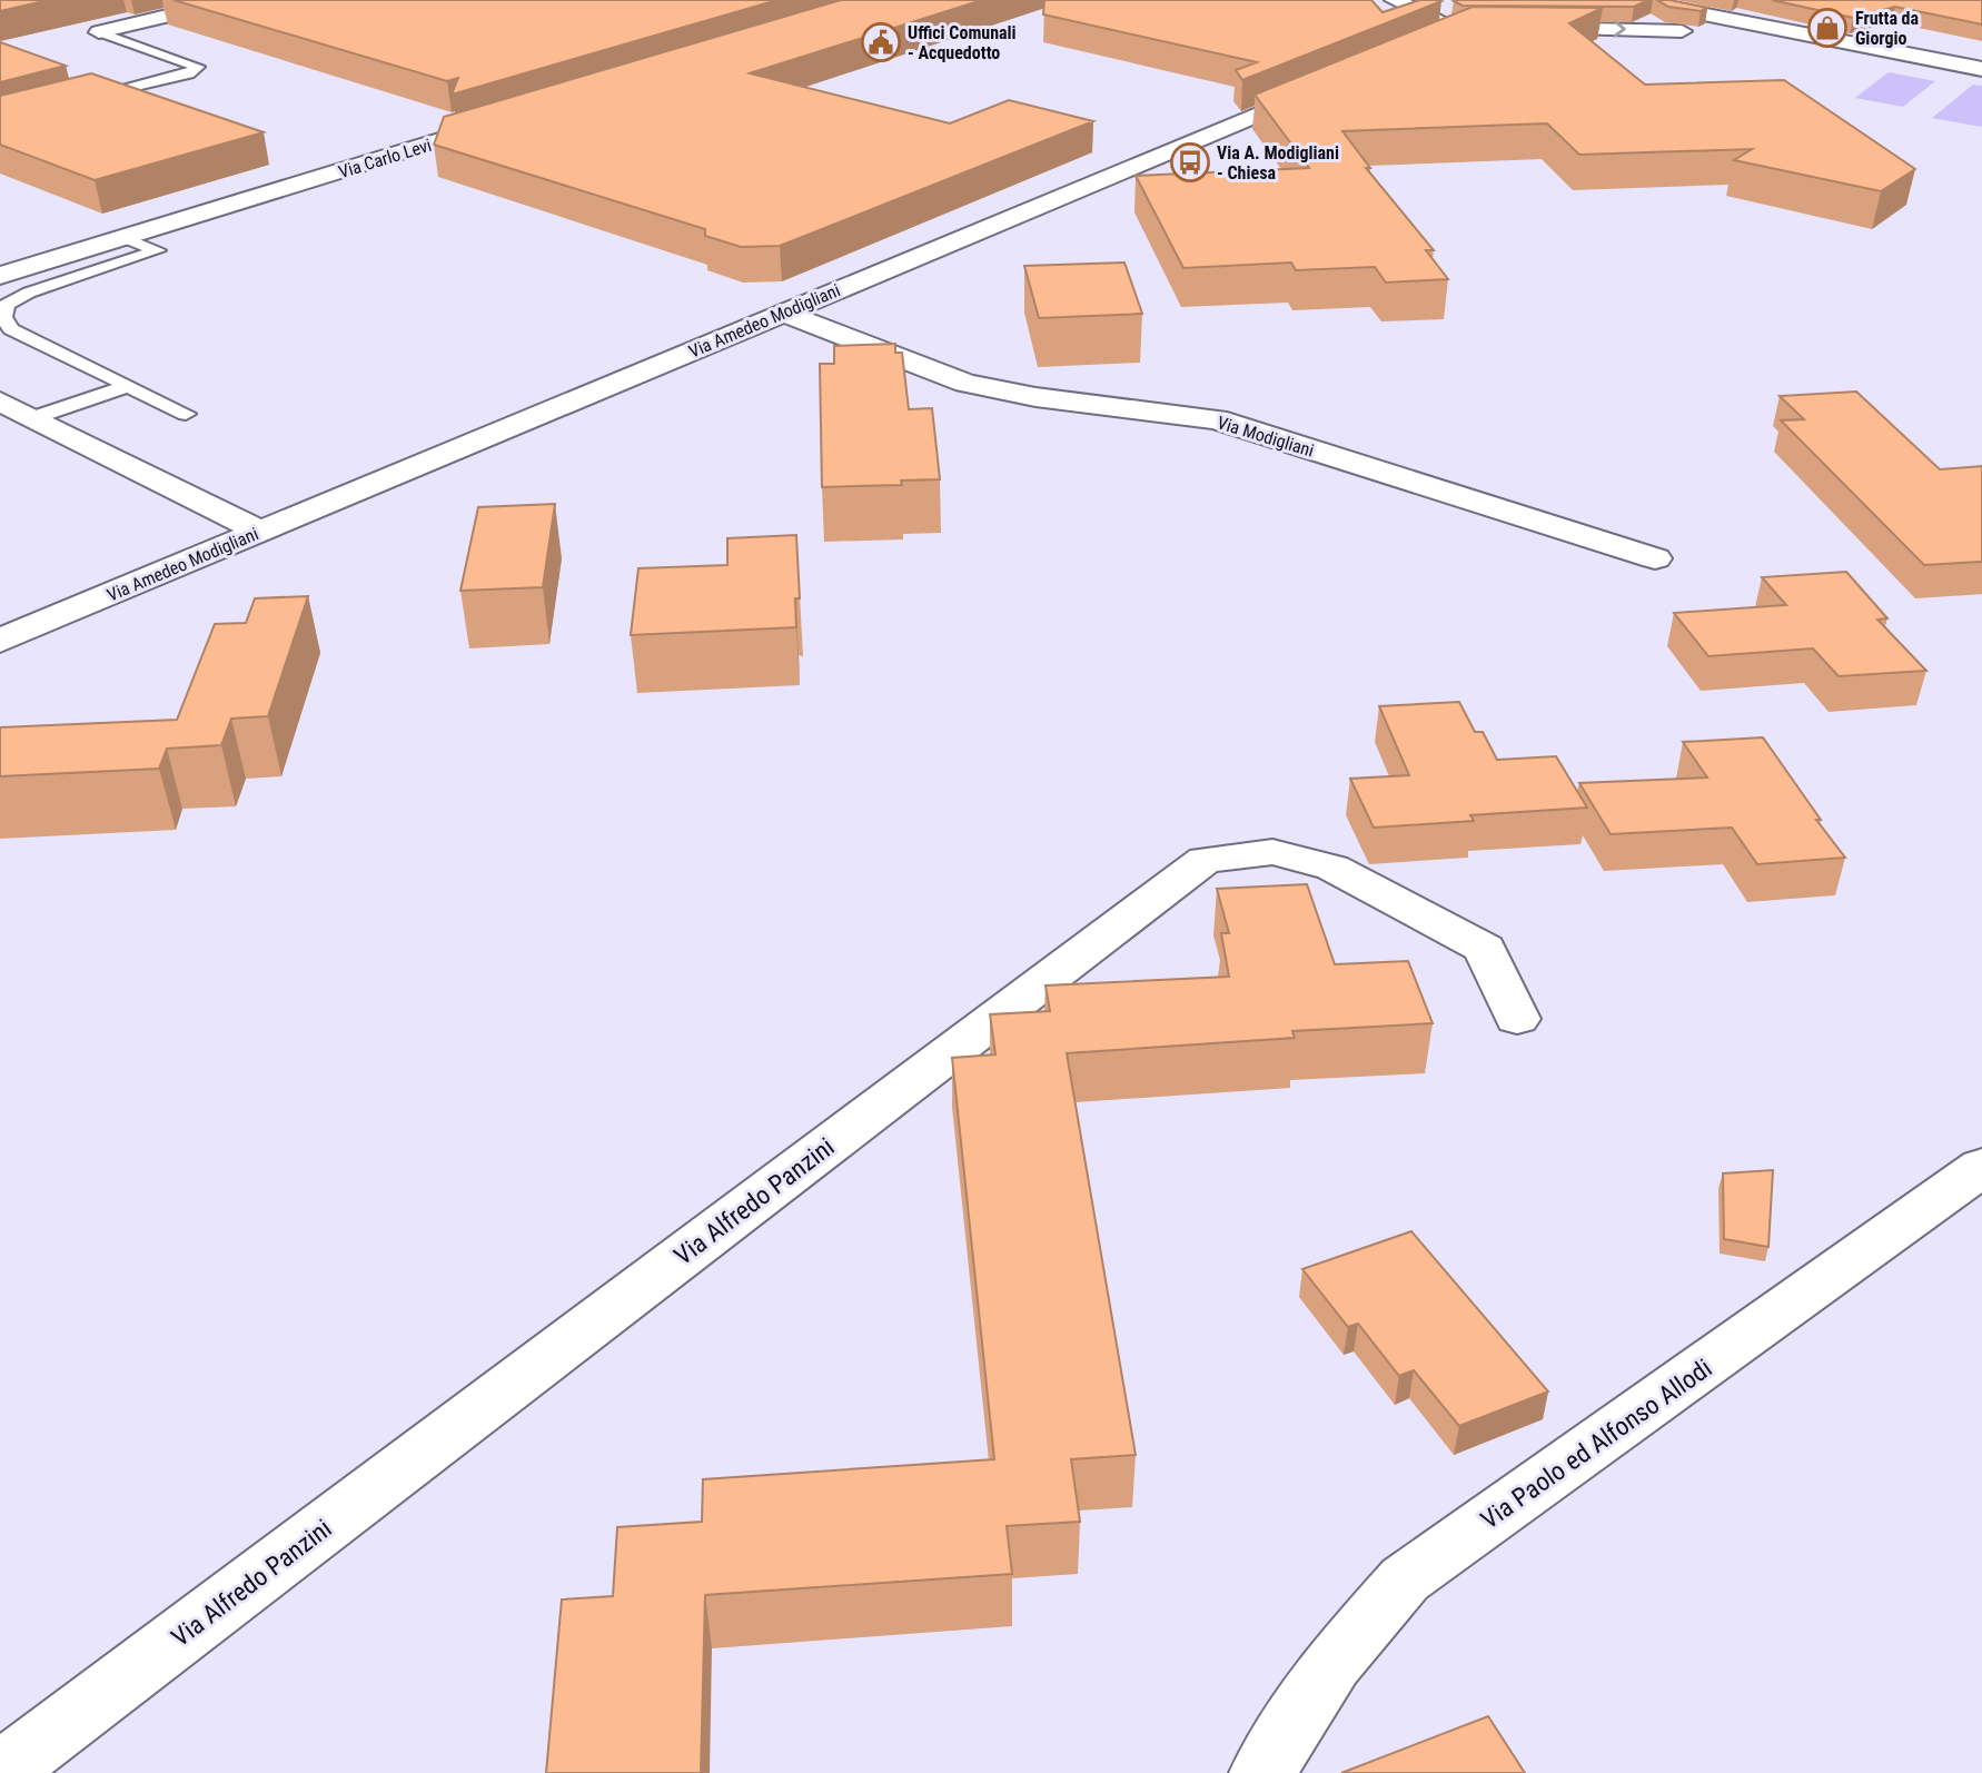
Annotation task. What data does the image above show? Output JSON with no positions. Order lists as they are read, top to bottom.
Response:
{
  "streets": {
    "street": [
      "Via Carlo Levi",
      "Via Amedeo Modigliani",
      "Via Modigliani",
      "Via Alfredo Panzini",
      "Via Paolo ed Alfonso Allodi"
    ]
  },
  "crossings": [
    ["Via Amedeo Modigliani", "Via Modigliani"]
  ],
  "places": {
    "shop": ["Frutta da Giorgio"],
    "public building": ["Uffici Comunali - Acquedotto"],
    "bus stop": ["Via A. Modigliani - Chiesa"]
  }
}
